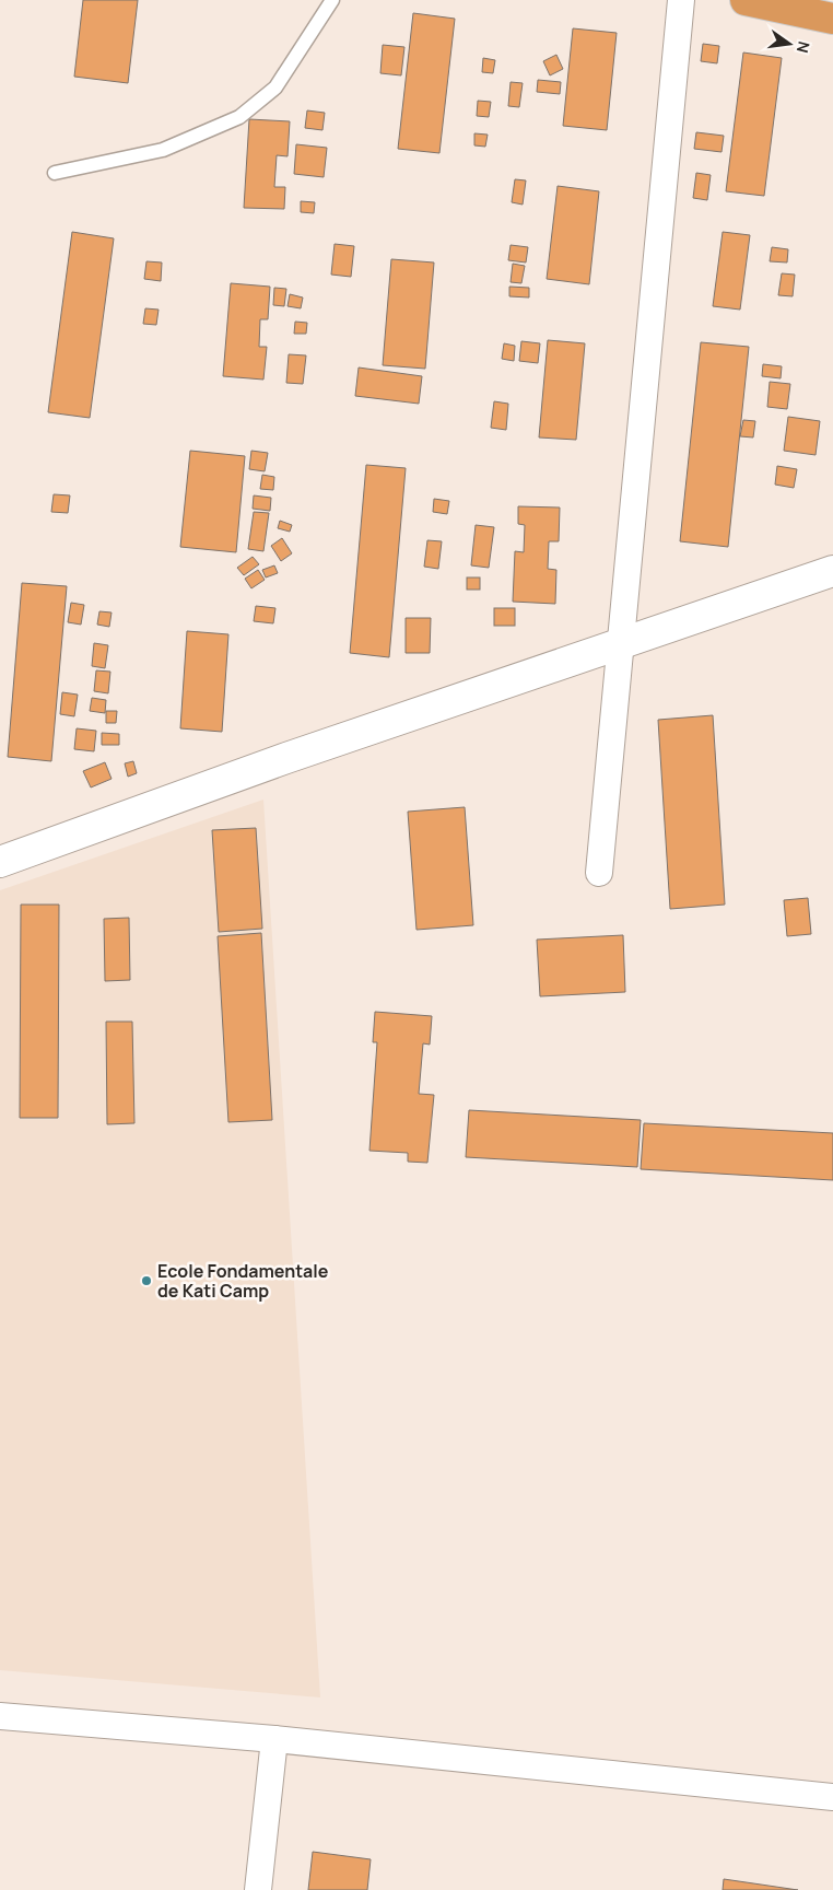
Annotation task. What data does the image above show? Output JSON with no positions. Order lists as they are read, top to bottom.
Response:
{
  "places": ["Ecole Fondamentale de Kati Camp"],
  "north": "right"
}
